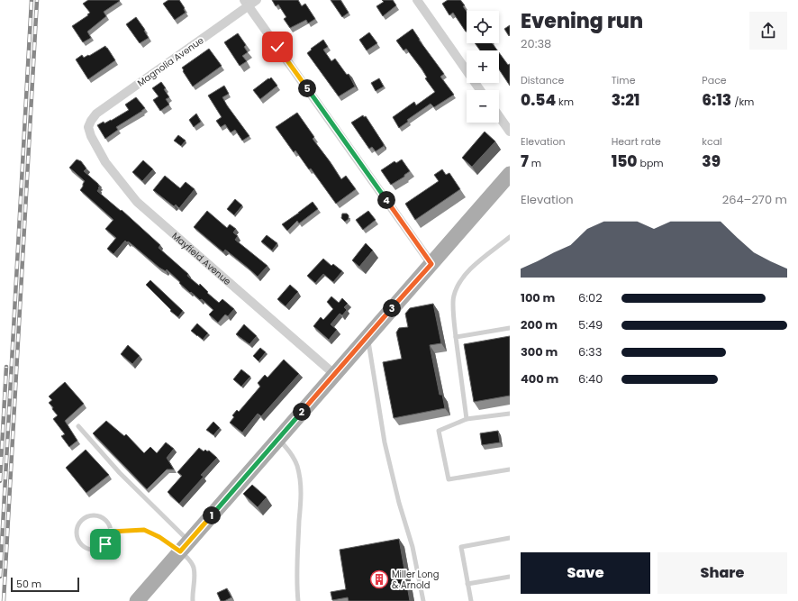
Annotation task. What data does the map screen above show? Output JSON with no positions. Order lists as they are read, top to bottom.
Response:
{
  "streets": {
    "street": ["Magnolia Avenue", "Mayfield Avenue"]
  },
  "crossings": [
    ["Magnolia Avenue", "Mayfield Avenue"]
  ],
  "places": {
    "building": ["Miller Long & Arnold"]
  },
  "scale_bar": "50 m",
  "page": {
    "heading": ["Evening run", "20:38"],
    "map_buttons": ["+", "−"],
    "stats": [
      ["Distance", "0.54 km"],
      ["Time", "3:21"],
      ["Pace", "6:13 /km"],
      ["Elevation", "7 m"],
      ["Heart rate", "150 bpm"],
      ["kcal", "39"]
    ],
    "pins": [
      "5",
      "4",
      "3",
      "2",
      "1"
    ],
    "chart": ["Elevation", "264–270 m"],
    "list": [
      {
        "name": "100 m",
        "note": "6:02"
      },
      {
        "name": "200 m",
        "note": "5:49"
      },
      {
        "name": "300 m",
        "note": "6:33"
      },
      {
        "name": "400 m",
        "note": "6:40"
      }
    ],
    "buttons": ["Save", "Share"],
    "scale": "50 m"
  }
}
